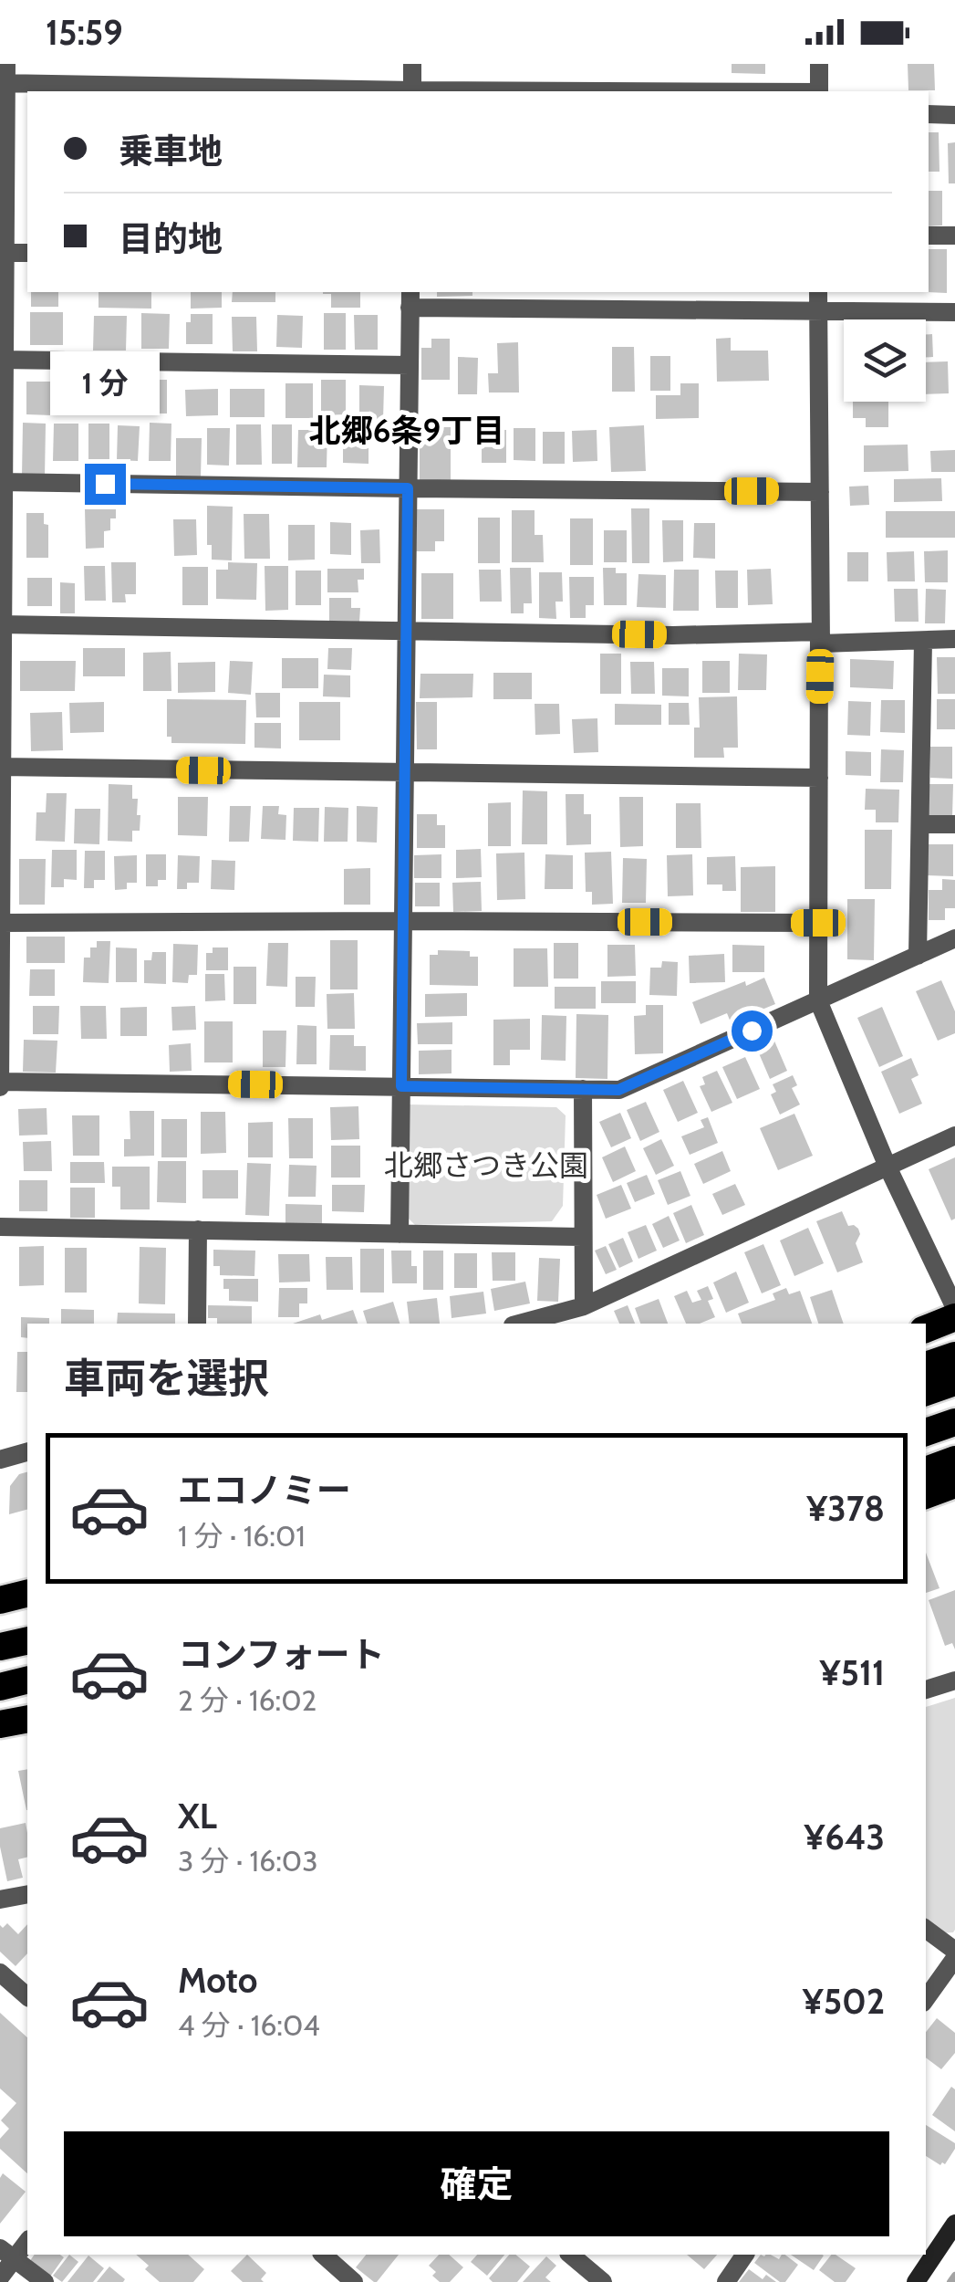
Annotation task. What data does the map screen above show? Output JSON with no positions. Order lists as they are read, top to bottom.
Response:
{
  "districts": ["北郷6条9丁目"],
  "parks": ["北郷さつき公園"],
  "page": {
    "status": "15:59",
    "banner": ["乗車地", "目的地"],
    "bubble": "1 分",
    "heading": "車両を選択",
    "list": [
      {
        "name": "エコノミー",
        "note": "1 分 · 16:01",
        "value": "¥378"
      },
      {
        "name": "コンフォート",
        "note": "2 分 · 16:02",
        "value": "¥511"
      },
      {
        "name": "XL",
        "note": "3 分 · 16:03",
        "value": "¥643"
      },
      {
        "name": "Moto",
        "note": "4 分 · 16:04",
        "value": "¥502"
      }
    ],
    "buttons": "確定"
  }
}
